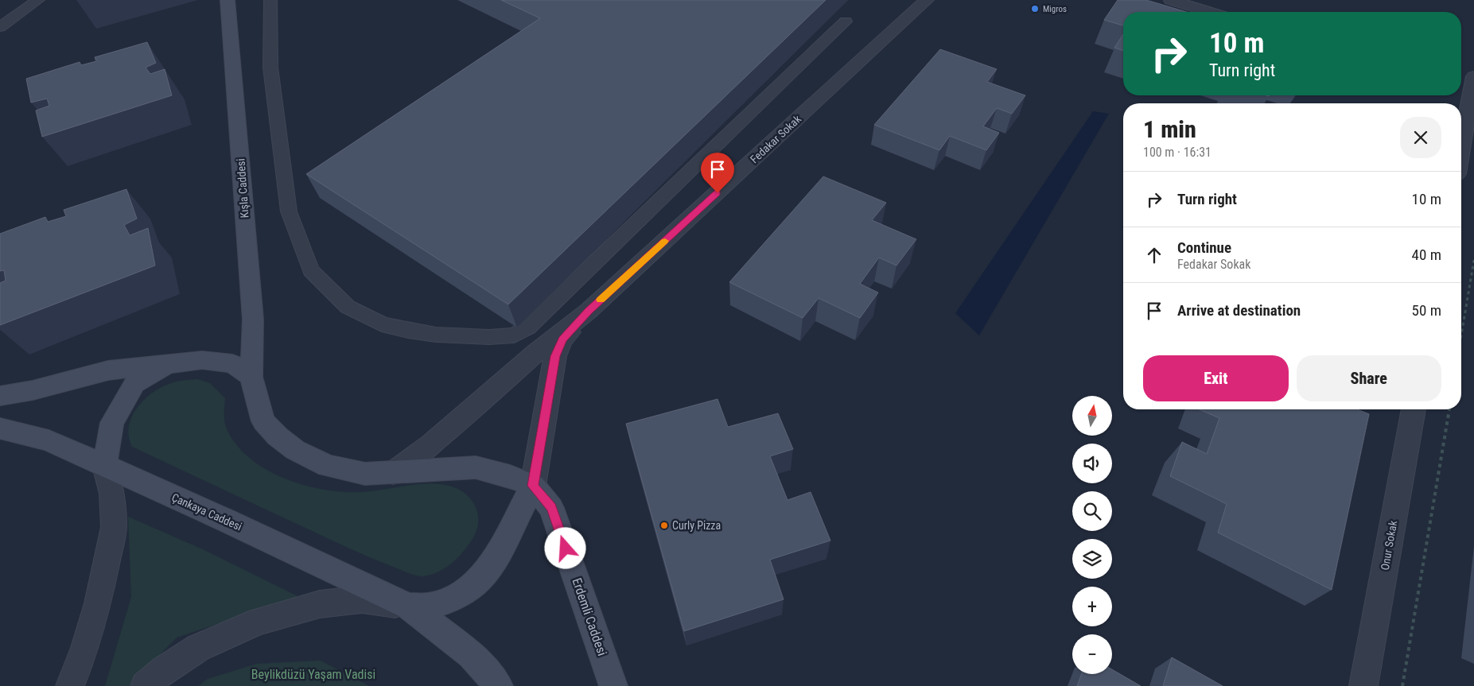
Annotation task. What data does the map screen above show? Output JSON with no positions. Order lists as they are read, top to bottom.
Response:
{
  "streets": {
    "main road": ["Kışla Caddesi", "Çankaya Caddesi", "Erdemli Caddesi"],
    "street": ["Fedakar Sokak", "Onur Sokak"]
  },
  "crossings": [
    ["Kışla Caddesi", "Erdemli Caddesi"]
  ],
  "parks": ["Beylikdüzü Yaşam Vadisi"],
  "places": ["Migros", "Curly Pizza"],
  "north": "top",
  "page": {
    "turn": ["10 m", "Turn right"],
    "heading": ["1 min", "100 m · 16:31"],
    "list": [
      {
        "name": "Turn right",
        "value": "10 m"
      },
      {
        "name": "Continue",
        "note": "Fedakar Sokak",
        "value": "40 m"
      },
      {
        "name": "Arrive at destination",
        "value": "50 m"
      }
    ],
    "buttons": ["Exit", "Share"],
    "map_buttons": ["+", "−"]
  }
}
